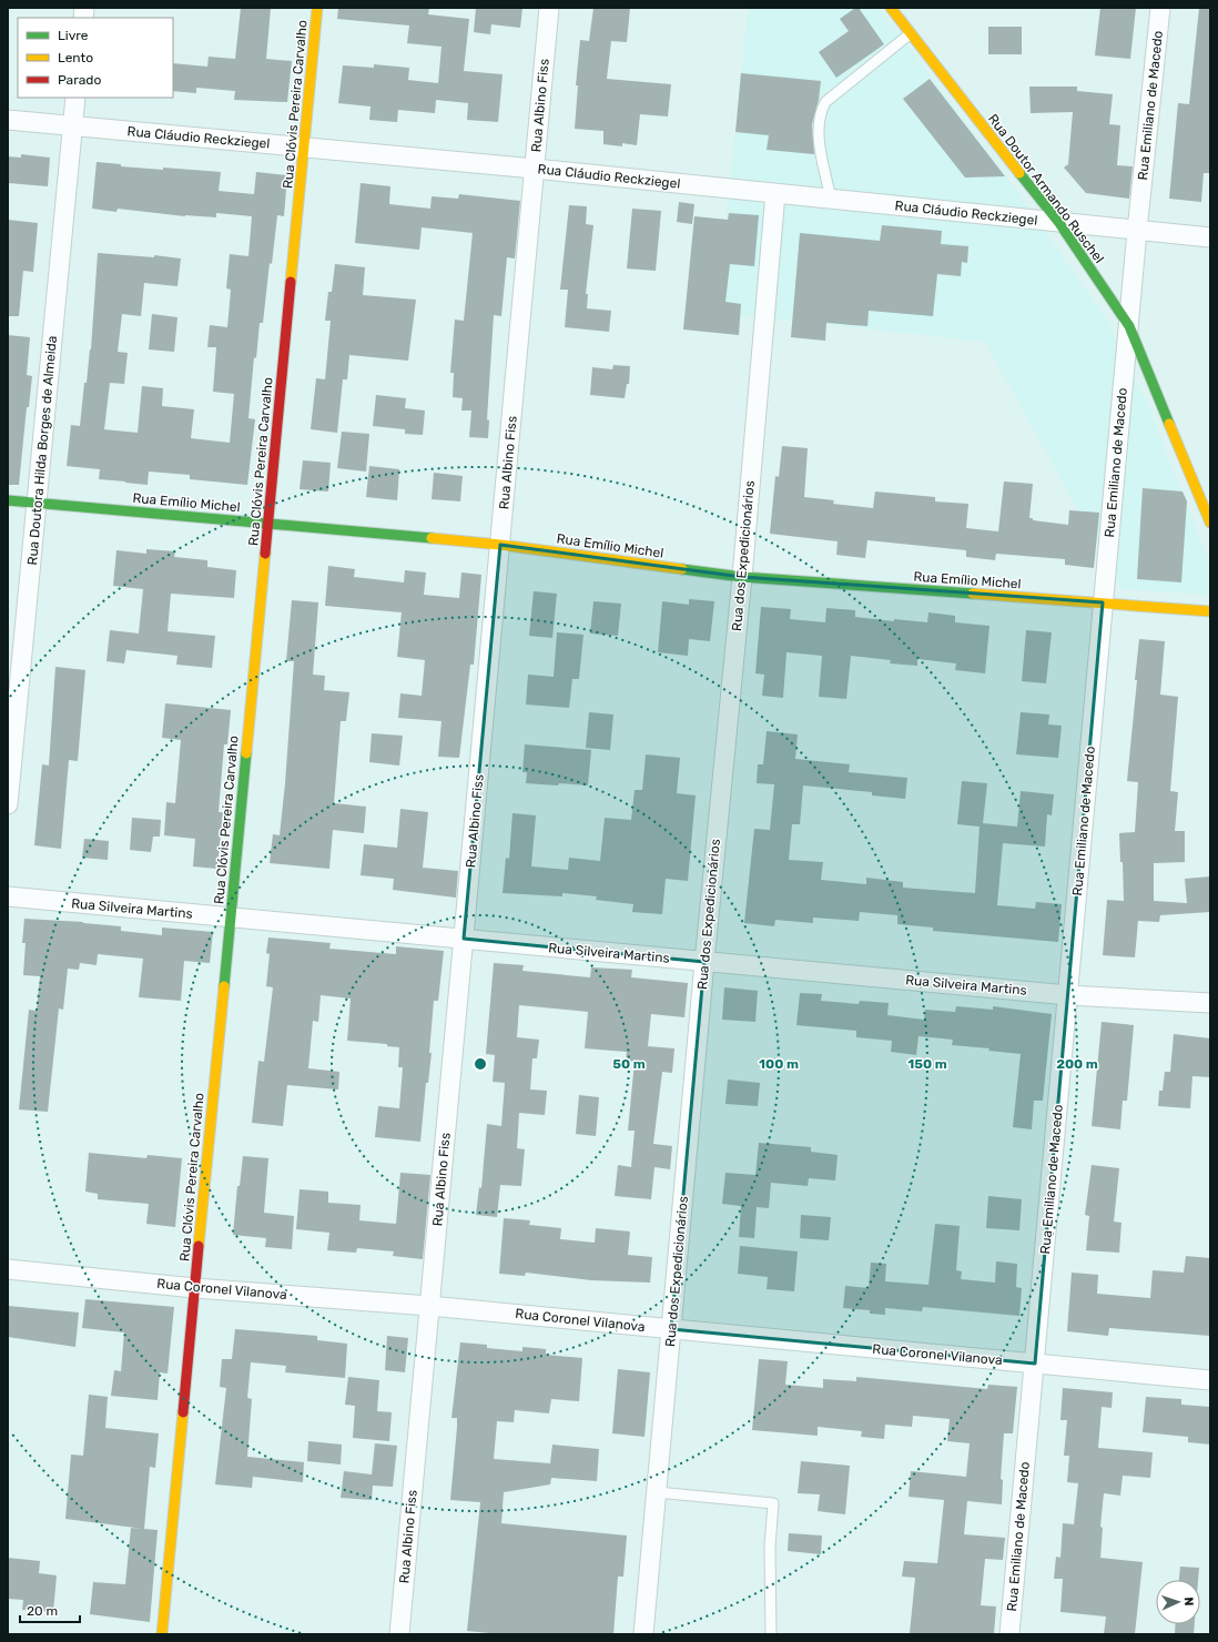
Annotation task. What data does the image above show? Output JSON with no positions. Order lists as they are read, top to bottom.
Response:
{
  "streets": {
    "street": [
      "Rua Clóvis Pereira Carvalho",
      "Rua Albino Fiss",
      "Rua Emiliano de Macedo",
      "Rua Cláudio Reckziegel",
      "Rua Doutor Armando Ruschel",
      "Rua Doutora Hilda Borges de Almeida",
      "Rua Emílio Michel",
      "Rua dos Expedicionários",
      "Rua Silveira Martins",
      "Rua Coronel Vilanova"
    ]
  },
  "crossings": [
    ["Rua Clóvis Pereira Carvalho", "Rua Cláudio Reckziegel"],
    ["Rua Clóvis Pereira Carvalho", "Rua Emílio Michel"],
    ["Rua Clóvis Pereira Carvalho", "Rua Silveira Martins"],
    ["Rua Clóvis Pereira Carvalho", "Rua Coronel Vilanova"],
    ["Rua Albino Fiss", "Rua Cláudio Reckziegel"],
    ["Rua Albino Fiss", "Rua Emílio Michel"],
    ["Rua Albino Fiss", "Rua Silveira Martins"],
    ["Rua Albino Fiss", "Rua Coronel Vilanova"],
    ["Rua Emiliano de Macedo", "Rua Cláudio Reckziegel"],
    ["Rua Emiliano de Macedo", "Rua Doutor Armando Ruschel"],
    ["Rua Emiliano de Macedo", "Rua Emílio Michel"],
    ["Rua Emiliano de Macedo", "Rua Silveira Martins"],
    ["Rua Emiliano de Macedo", "Rua Coronel Vilanova"],
    ["Rua Cláudio Reckziegel", "Rua Doutor Armando Ruschel"],
    ["Rua Cláudio Reckziegel", "Rua Doutora Hilda Borges de Almeida"],
    ["Rua Cláudio Reckziegel", "Rua dos Expedicionários"],
    ["Rua Doutora Hilda Borges de Almeida", "Rua Emílio Michel"],
    ["Rua Emílio Michel", "Rua dos Expedicionários"],
    ["Rua dos Expedicionários", "Rua Silveira Martins"],
    ["Rua dos Expedicionários", "Rua Coronel Vilanova"]
  ],
  "legend": ["Livre", "Lento", "Parado"],
  "scale_bar": "20 m",
  "north": "right",
  "rings": [
    "50 m",
    "100 m",
    "150 m",
    "200 m"
  ]
}
